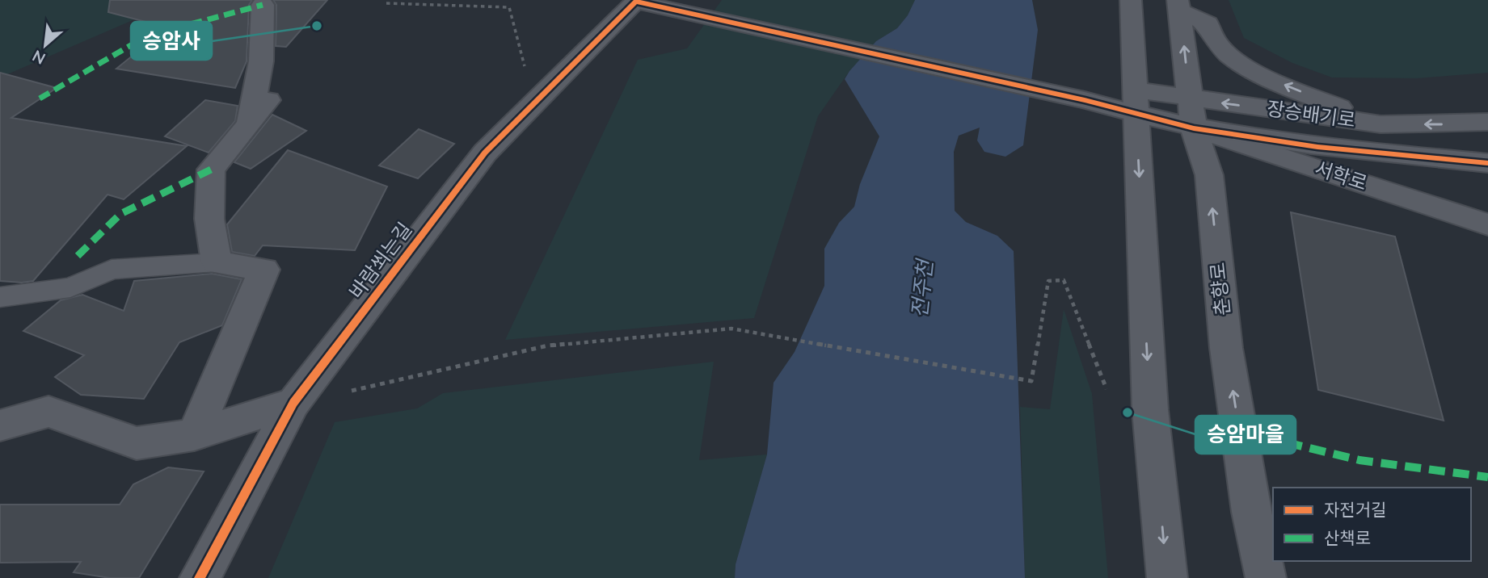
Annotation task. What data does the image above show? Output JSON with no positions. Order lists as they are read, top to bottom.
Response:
{
  "streets": {
    "street": [
      "장승배기로",
      "서학로",
      "바람쐬는길",
      "춘향로"
    ]
  },
  "crossings": [
    ["장승배기로", "서학로"],
    ["장승배기로", "춘향로"],
    ["서학로", "춘향로"]
  ],
  "water": ["전주천"],
  "places": ["승암사", "승암마을"],
  "legend": ["자전거길", "산책로"],
  "north": "bottom left"
}
